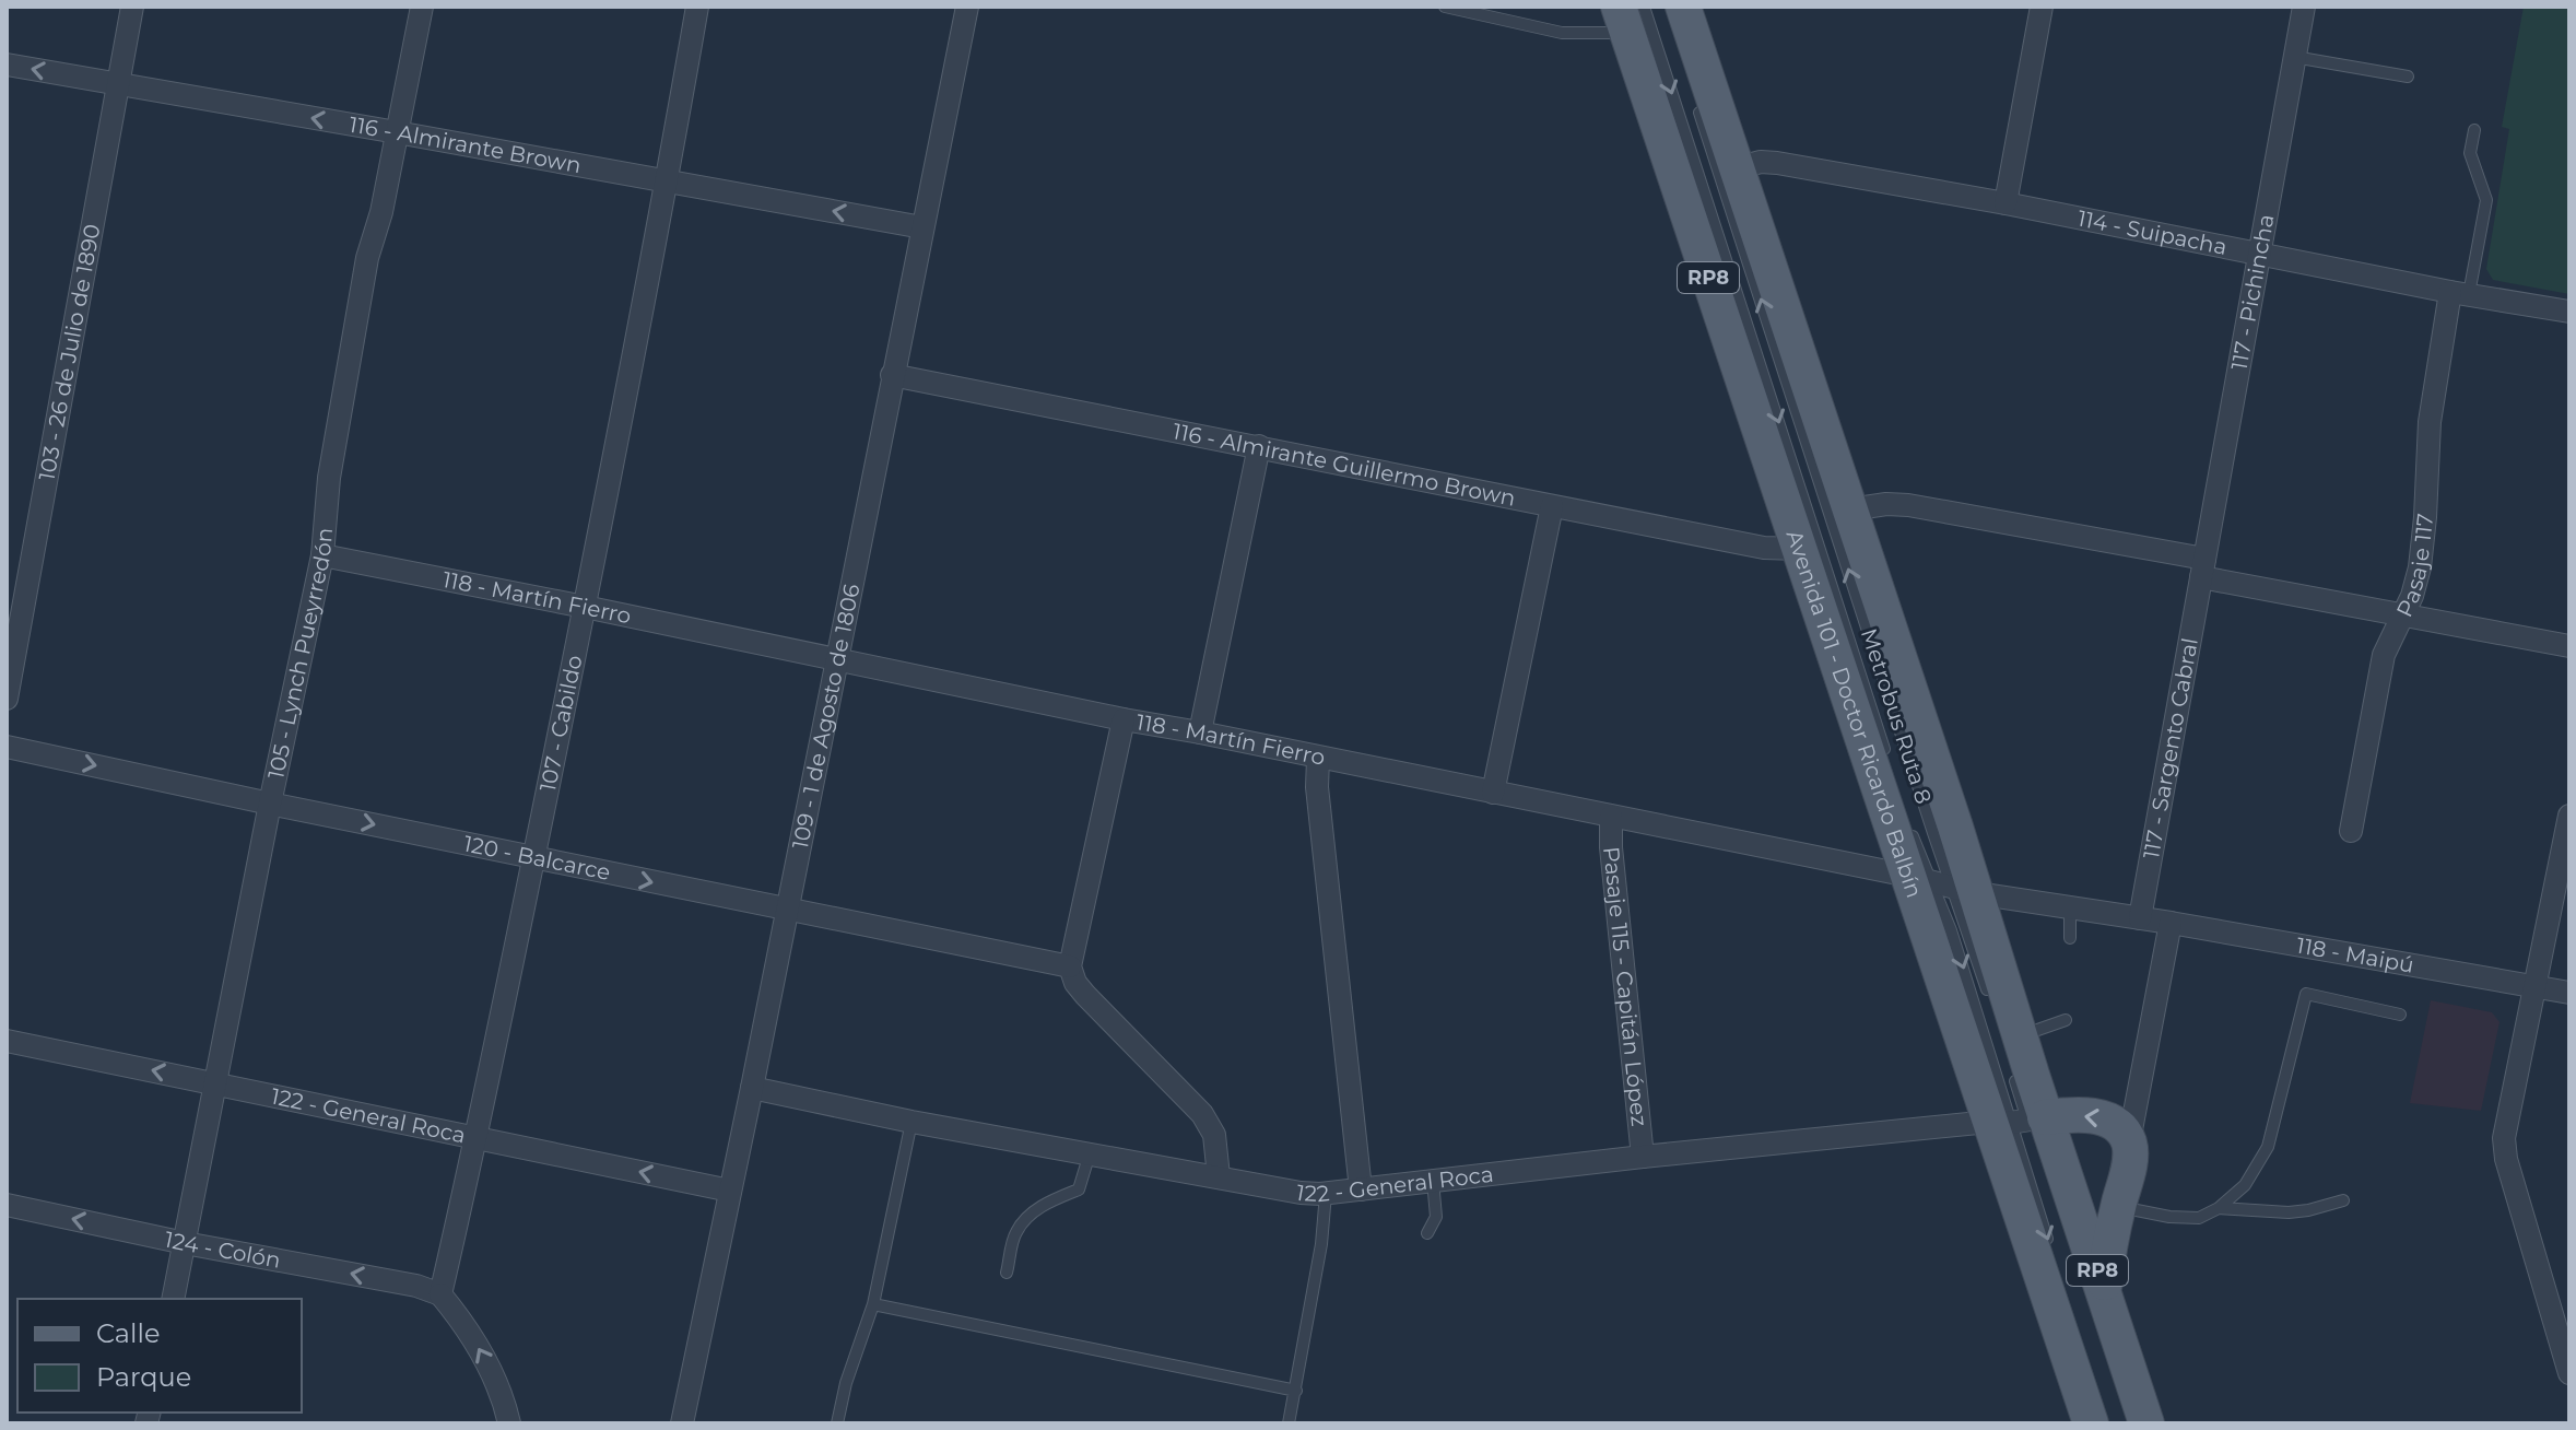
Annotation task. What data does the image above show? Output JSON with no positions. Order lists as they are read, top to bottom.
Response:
{
  "streets": {
    "main road": ["RP8", "Avenida 101 - Doctor Ricardo Balbín"],
    "street": [
      "116 - Almirante Brown",
      "114 - Suipacha",
      "117 - Pichincha",
      "103 - 26 de Julio de 1890",
      "116 - Almirante Guillermo Brown",
      "Pasaje 117",
      "118 - Martín Fierro",
      "105 - Lynch Pueyrredón",
      "109 - 1 de Agosto de 1806",
      "107 - Cabildo",
      "117 - Sargento Cabral",
      "120 - Balcarce",
      "118 - Maipú",
      "Pasaje 115 - Capitán López",
      "122 - General Roca",
      "124 - Colón"
    ],
    "lane": ["Metrobus Ruta 8"]
  },
  "crossings": [
    ["116 - Almirante Brown", "103 - 26 de Julio de 1890"],
    ["116 - Almirante Brown", "105 - Lynch Pueyrredón"],
    ["116 - Almirante Brown", "109 - 1 de Agosto de 1806"],
    ["116 - Almirante Brown", "107 - Cabildo"],
    ["114 - Suipacha", "117 - Pichincha"],
    ["114 - Suipacha", "Pasaje 117"],
    ["114 - Suipacha", "Avenida 101 - Doctor Ricardo Balbín"],
    ["117 - Pichincha", "117 - Sargento Cabral"],
    ["116 - Almirante Guillermo Brown", "109 - 1 de Agosto de 1806"],
    ["116 - Almirante Guillermo Brown", "Avenida 101 - Doctor Ricardo Balbín"],
    ["118 - Martín Fierro", "105 - Lynch Pueyrredón"],
    ["118 - Martín Fierro", "109 - 1 de Agosto de 1806"],
    ["118 - Martín Fierro", "Avenida 101 - Doctor Ricardo Balbín"],
    ["118 - Martín Fierro", "Metrobus Ruta 8"],
    ["118 - Martín Fierro", "107 - Cabildo"],
    ["118 - Martín Fierro", "117 - Sargento Cabral"],
    ["118 - Martín Fierro", "118 - Maipú"],
    ["118 - Martín Fierro", "Pasaje 115 - Capitán López"],
    ["105 - Lynch Pueyrredón", "120 - Balcarce"],
    ["105 - Lynch Pueyrredón", "122 - General Roca"],
    ["105 - Lynch Pueyrredón", "124 - Colón"],
    ["109 - 1 de Agosto de 1806", "120 - Balcarce"],
    ["109 - 1 de Agosto de 1806", "122 - General Roca"],
    ["Avenida 101 - Doctor Ricardo Balbín", "Metrobus Ruta 8"],
    ["Avenida 101 - Doctor Ricardo Balbín", "122 - General Roca"],
    ["107 - Cabildo", "120 - Balcarce"],
    ["107 - Cabildo", "122 - General Roca"],
    ["107 - Cabildo", "124 - Colón"],
    ["117 - Sargento Cabral", "118 - Maipú"],
    ["Pasaje 115 - Capitán López", "122 - General Roca"]
  ],
  "one_way": ["116 - Almirante Brown", "120 - Balcarce", "124 - Colón"],
  "legend": ["Calle", "Parque"]
}
